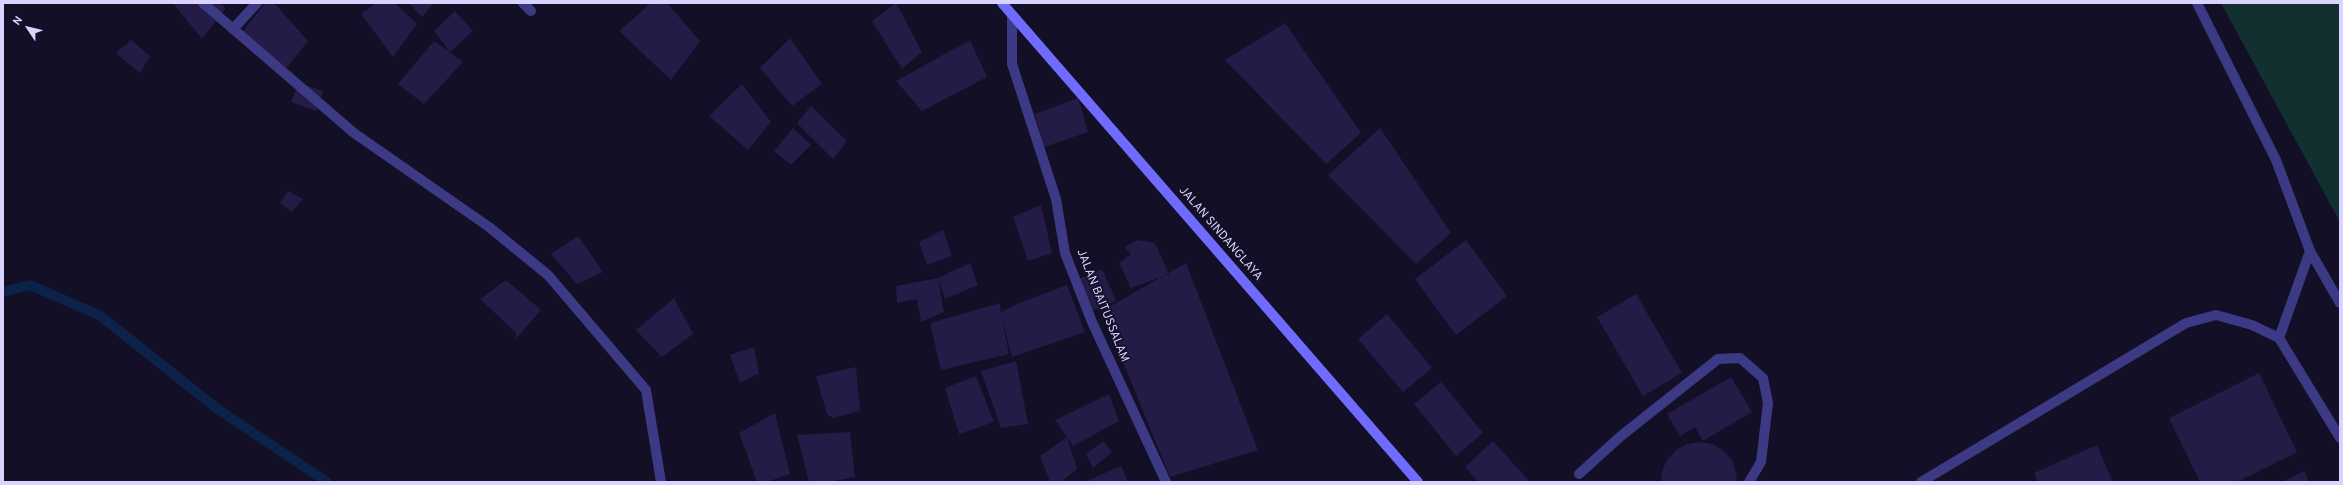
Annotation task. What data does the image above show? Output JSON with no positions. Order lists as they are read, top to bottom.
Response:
{
  "streets": {
    "street": ["JALAN SINDANGLAYA", "JALAN BAITUSSALAM"]
  },
  "crossings": [
    ["JALAN SINDANGLAYA", "JALAN BAITUSSALAM"]
  ],
  "north": "top left"
}
